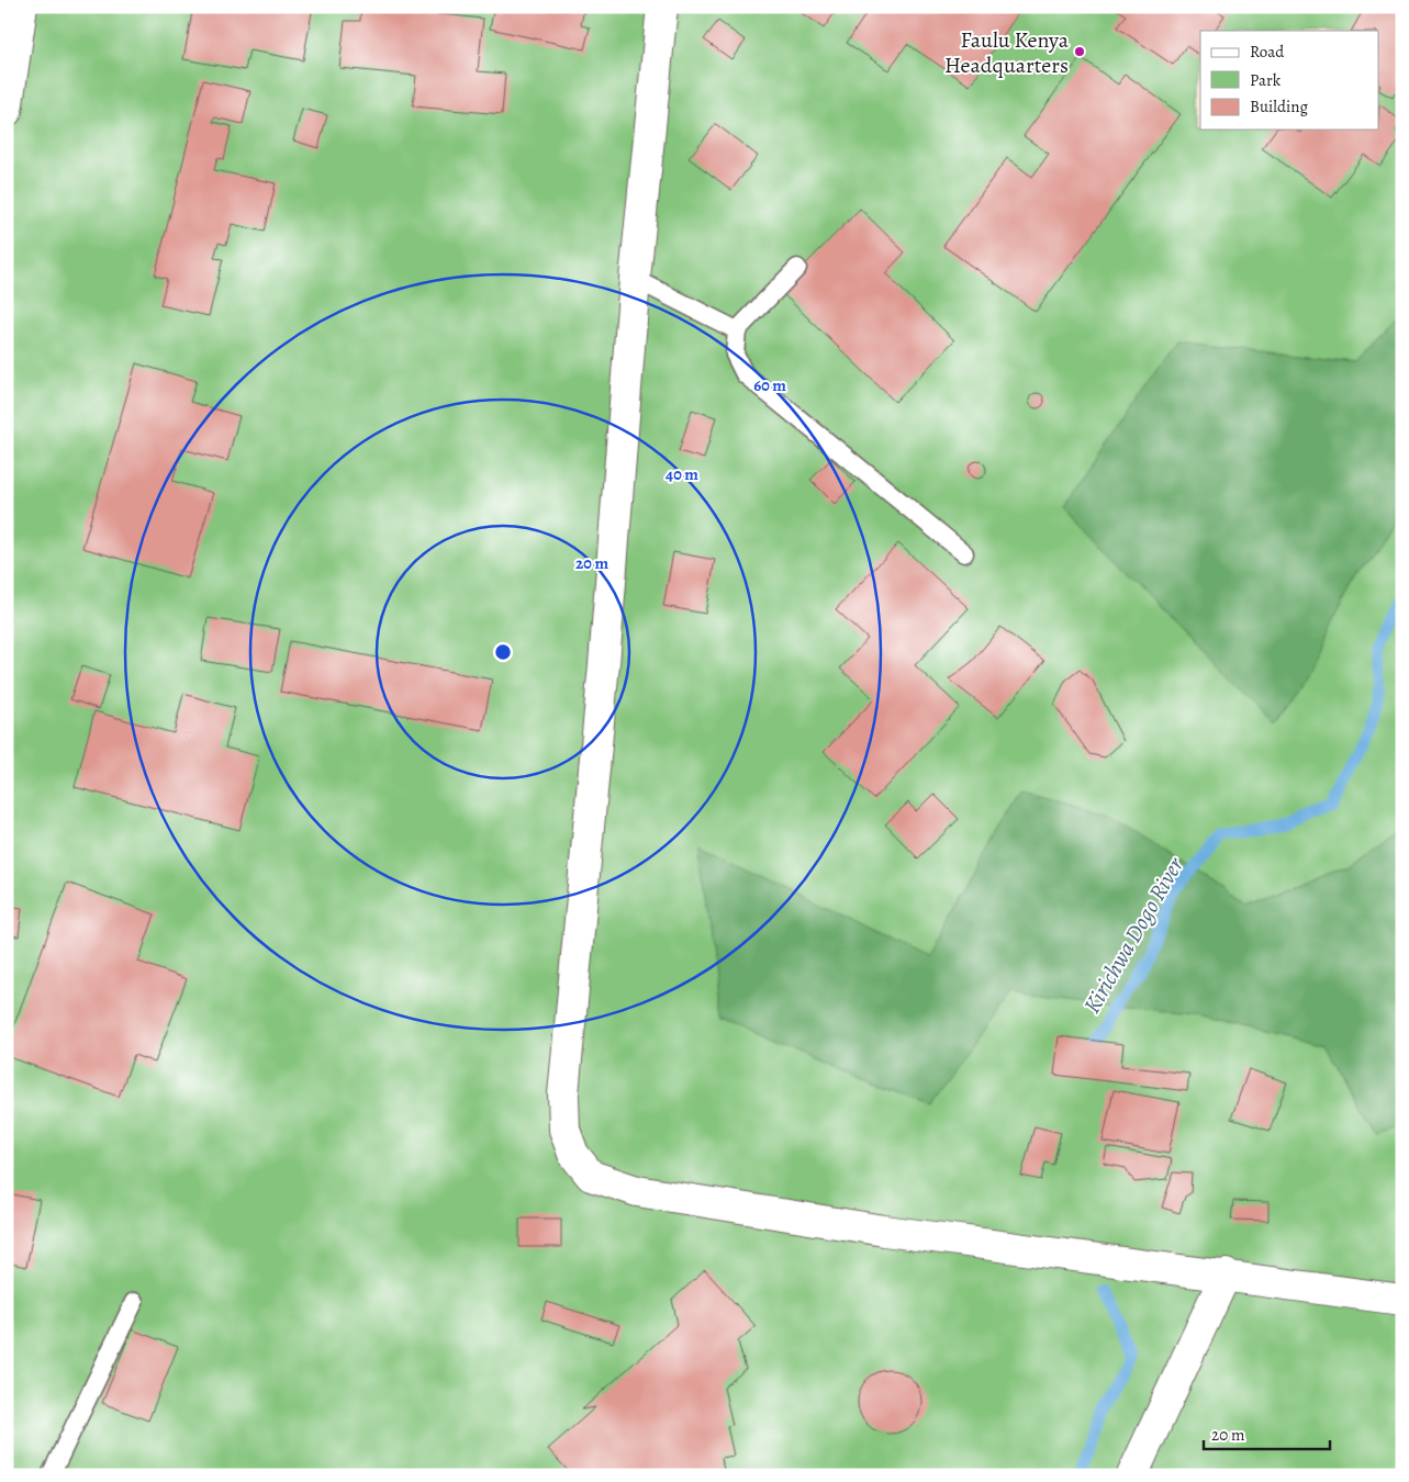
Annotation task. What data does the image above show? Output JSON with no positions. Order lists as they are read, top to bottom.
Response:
{
  "water": ["Kirichwa Dogo River"],
  "places": ["Faulu Kenya Headquarters"],
  "legend": ["Road", "Park", "Building"],
  "scale_bar": "20 m",
  "rings": ["60 m", "40 m", "20 m"]
}
